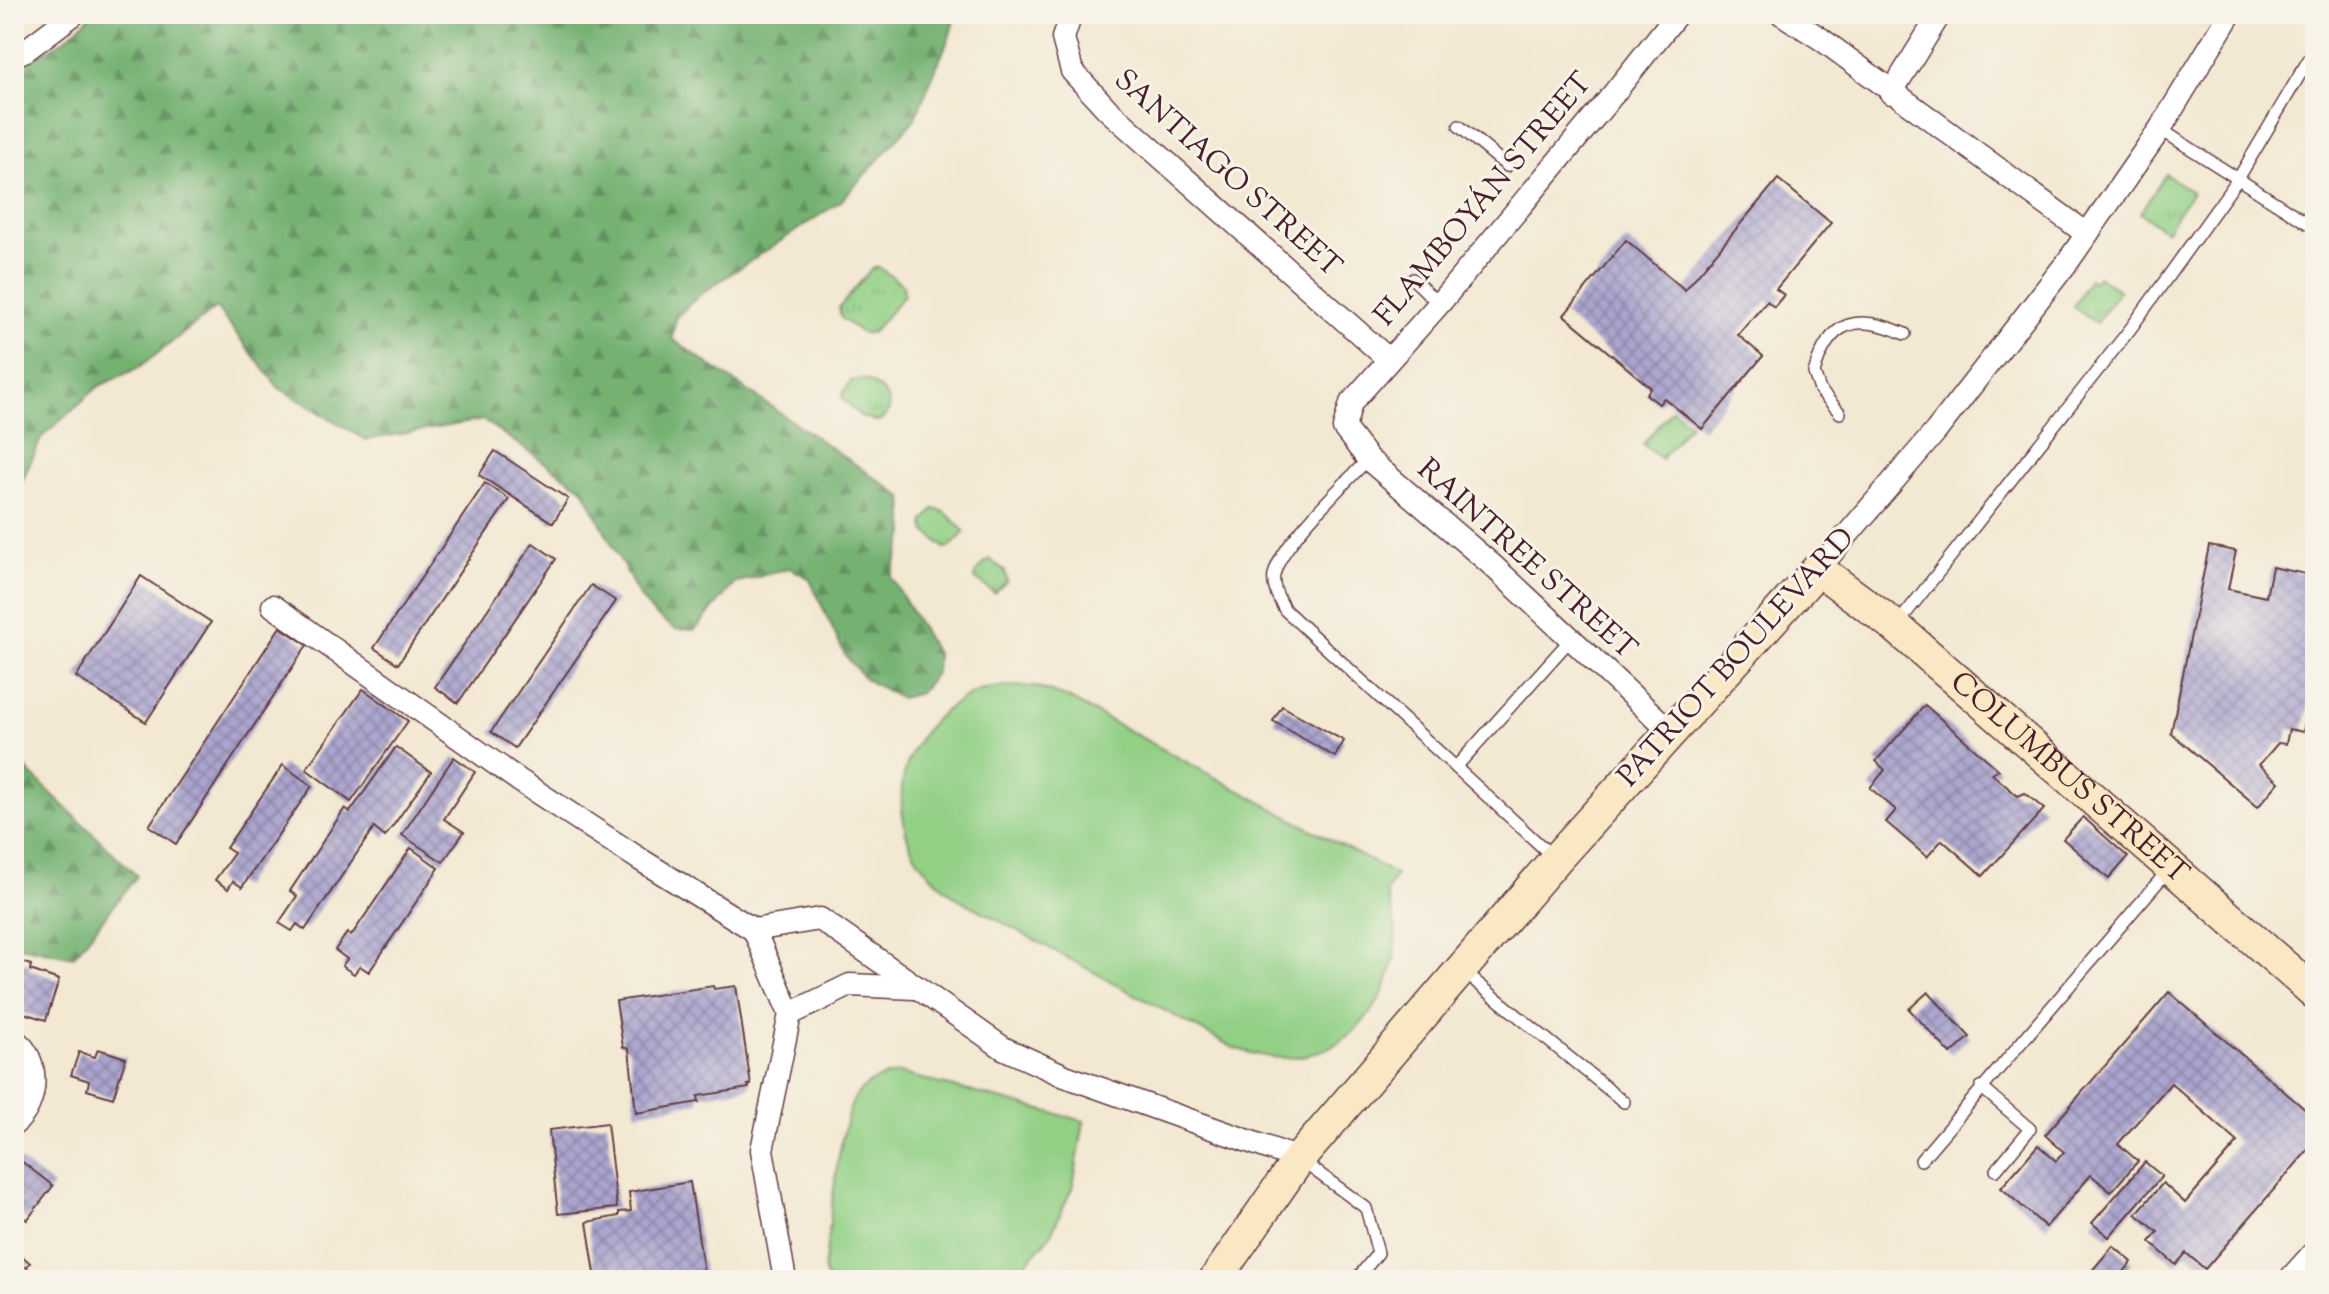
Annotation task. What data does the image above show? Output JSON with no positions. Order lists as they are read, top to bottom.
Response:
{
  "streets": {
    "street": [
      "SANTIAGO STREET",
      "FLAMBOYÁN STREET",
      "RAINTREE STREET",
      "PATRIOT BOULEVARD",
      "COLUMBUS STREET"
    ]
  },
  "crossings": [
    ["SANTIAGO STREET", "FLAMBOYÁN STREET"],
    ["FLAMBOYÁN STREET", "RAINTREE STREET"],
    ["RAINTREE STREET", "PATRIOT BOULEVARD"],
    ["PATRIOT BOULEVARD", "COLUMBUS STREET"]
  ]
}
